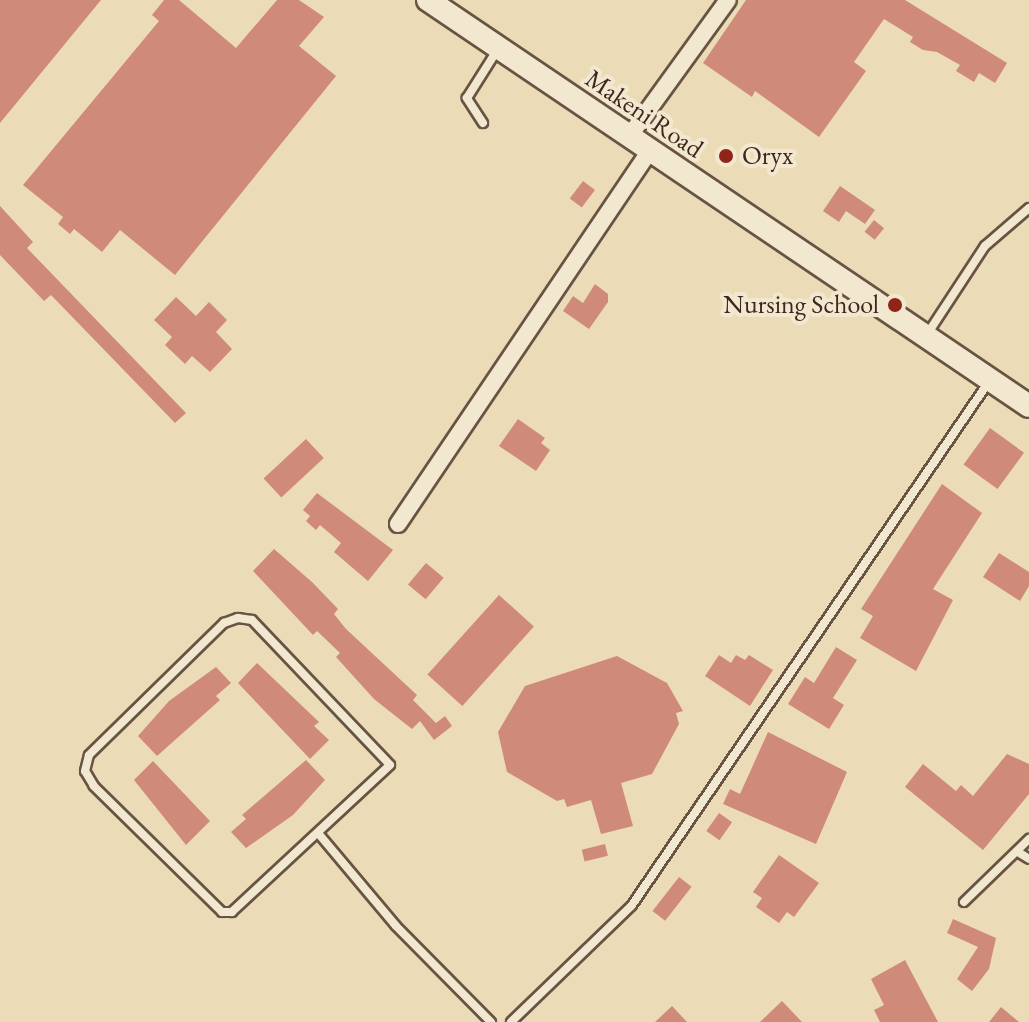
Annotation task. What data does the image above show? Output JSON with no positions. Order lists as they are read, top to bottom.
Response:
{
  "streets": {
    "main road": ["Makeni Road"]
  },
  "places": ["Oryx", "Nursing School"]
}
